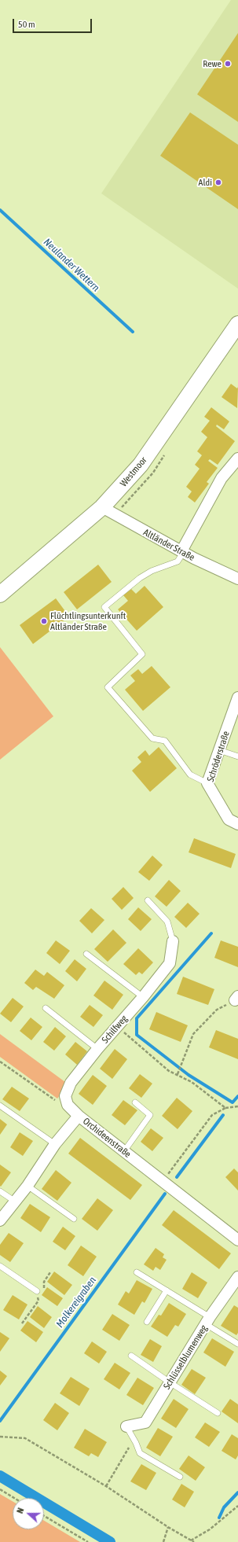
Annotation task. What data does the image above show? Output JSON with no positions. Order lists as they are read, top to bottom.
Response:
{
  "streets": {
    "street": [
      "Westmoor",
      "Altländer Straße",
      "Schröderstraße",
      "Schilfweg",
      "Orchideenstraße",
      "Schlüsselblumenweg"
    ]
  },
  "crossings": [
    ["Westmoor", "Altländer Straße"]
  ],
  "water": ["Neulander Wettern", "Molkereigraben"],
  "places": ["Rewe", "Aldi", "Flüchtlingsunterkunft Altländer Straße"],
  "scale_bar": "50 m",
  "north": "left"
}
